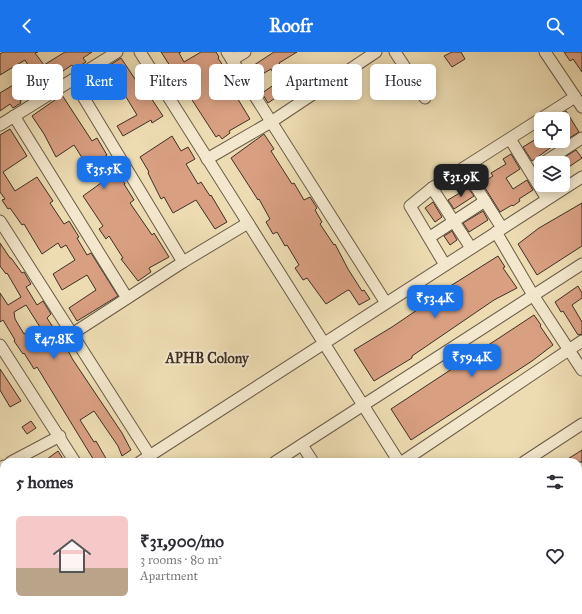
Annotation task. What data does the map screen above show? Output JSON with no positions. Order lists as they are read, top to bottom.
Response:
{
  "districts": ["APHB Colony"],
  "page": {
    "header": "Roofr",
    "chip": [
      "Buy",
      "Rent",
      "Filters",
      "New",
      "Apartment",
      "House"
    ],
    "price": [
      "₹35.5K",
      "₹31.9K",
      "₹53.4K",
      "₹47.8K",
      "₹59.4K"
    ],
    "heading": "5 homes",
    "list": [
      {
        "name": "₹31,900/mo",
        "note": "3 rooms · 80 m² · Apartment"
      }
    ]
  }
}
